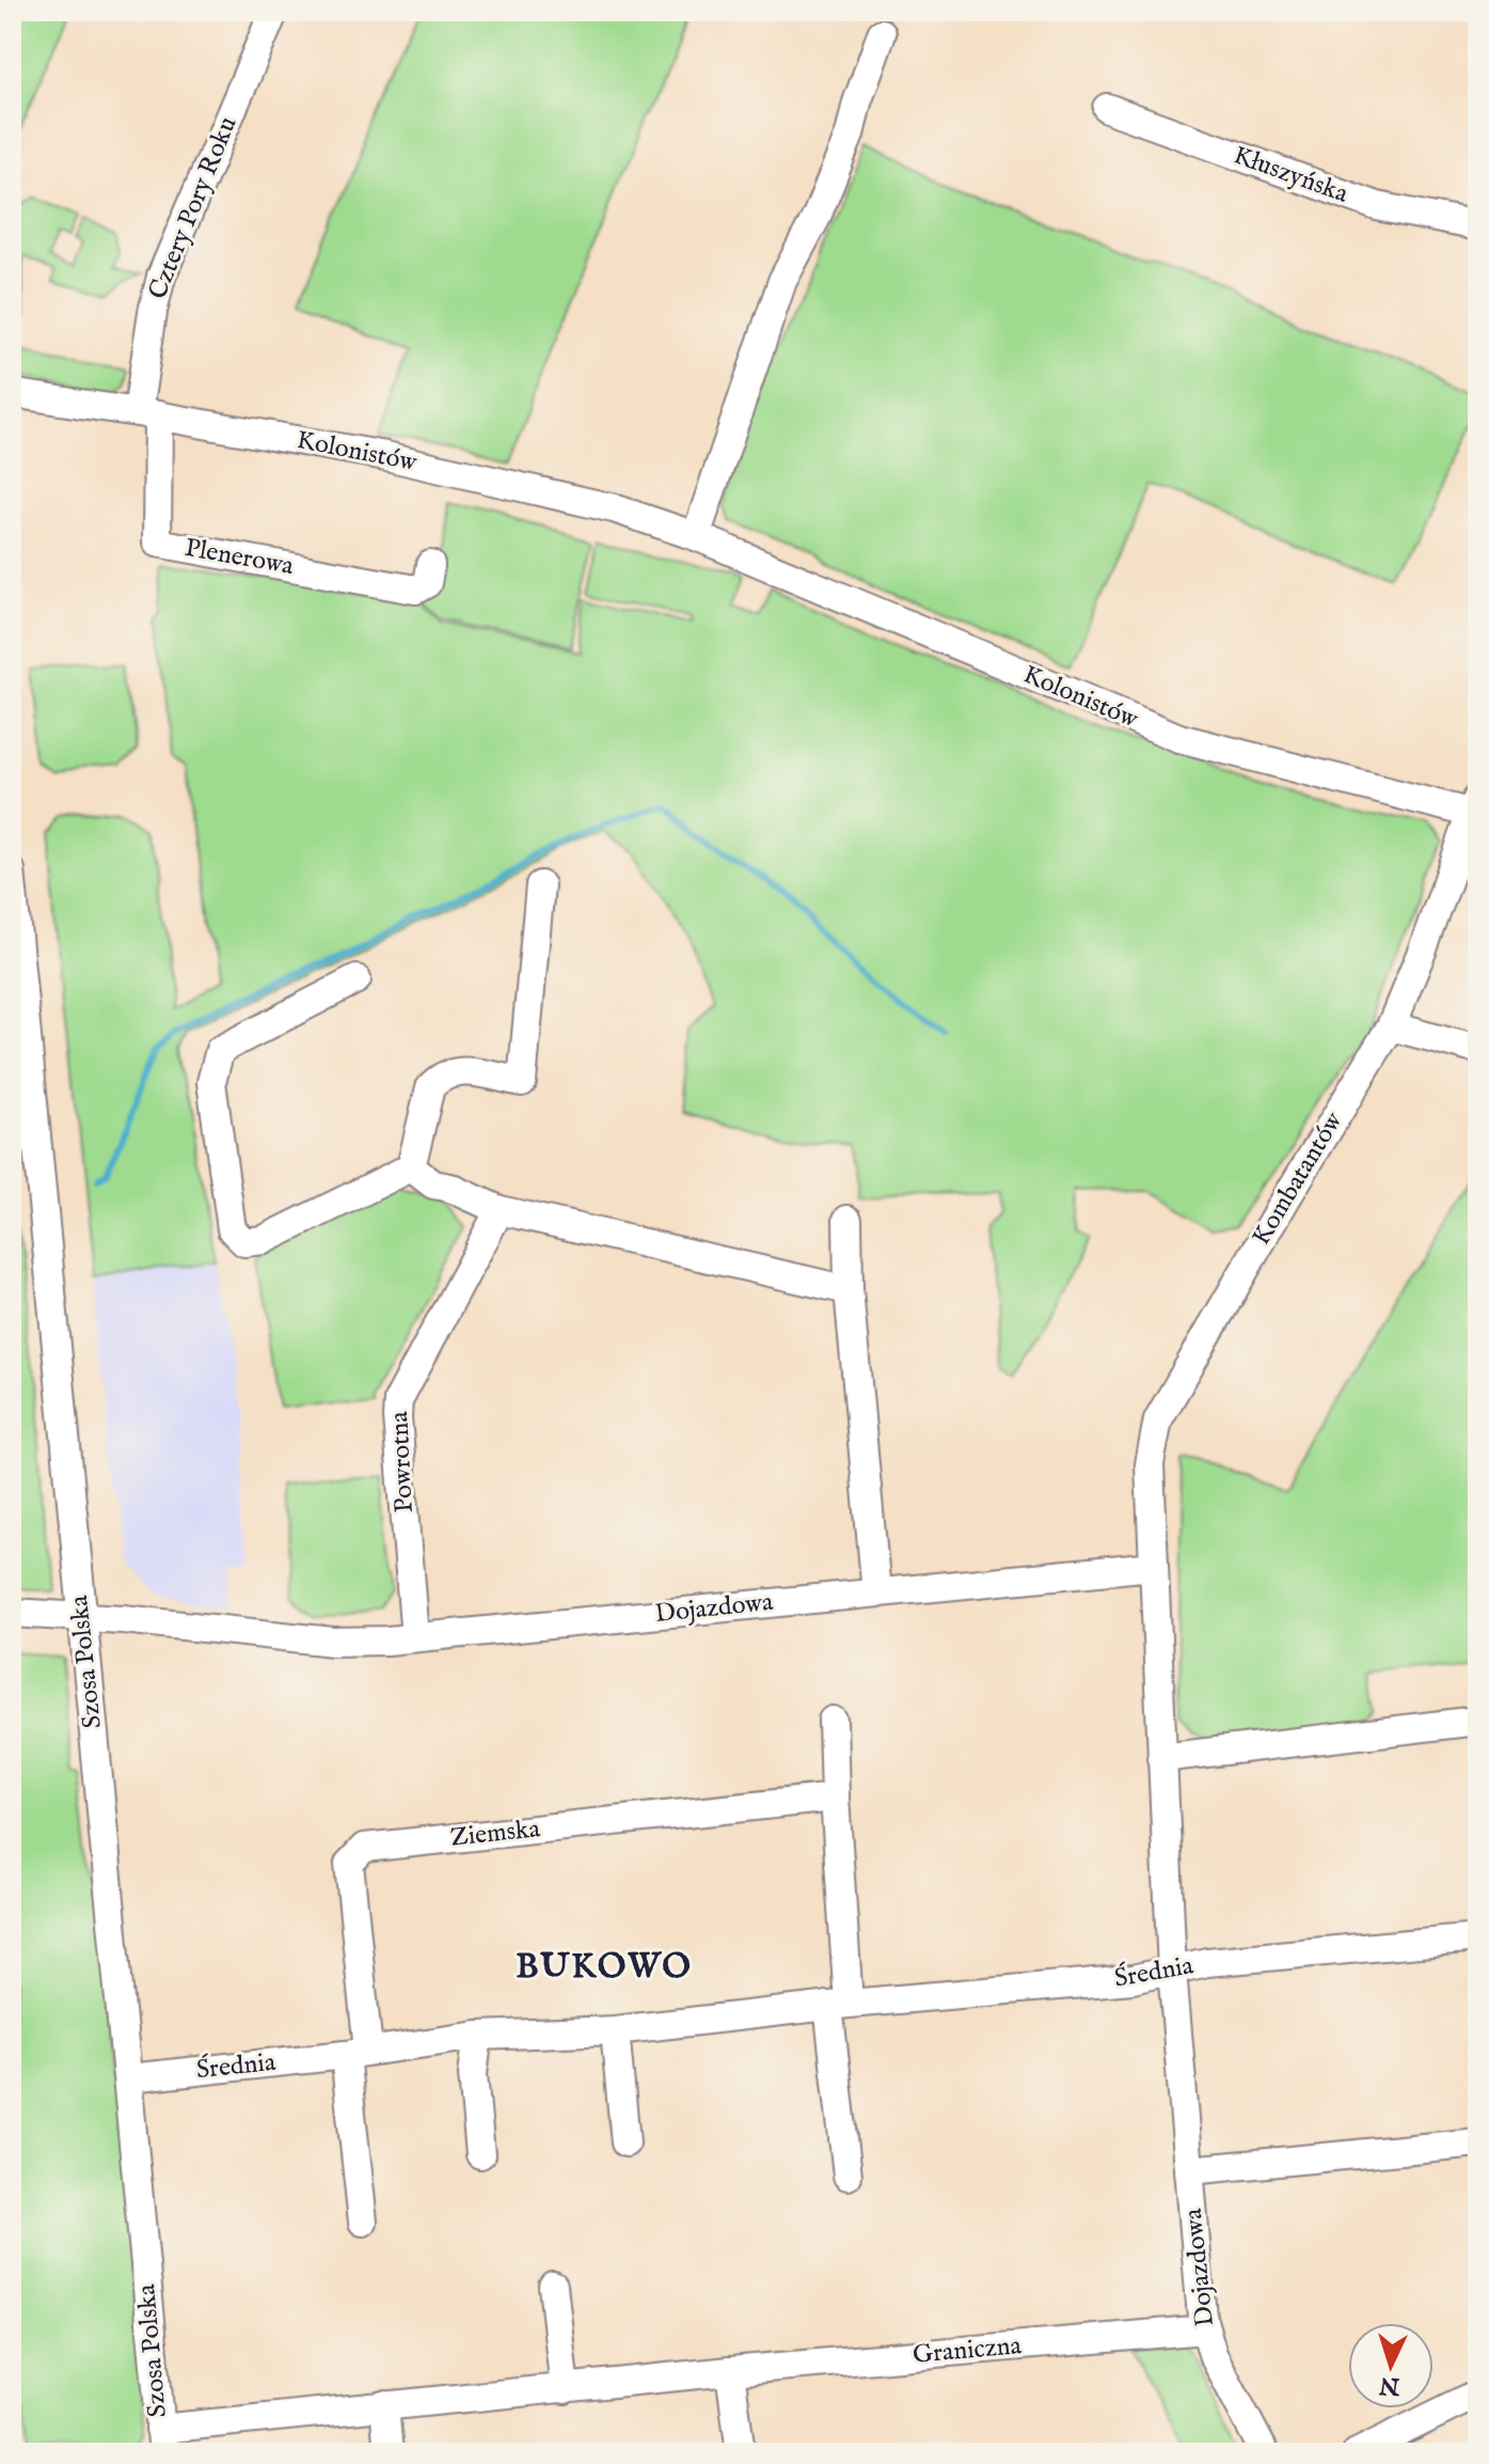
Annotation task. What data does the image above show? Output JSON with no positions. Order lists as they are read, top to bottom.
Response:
{
  "streets": {
    "street": [
      "Kłuszyńska",
      "Cztery Pory Roku",
      "Kolonistów",
      "Plenerowa",
      "Kombatantów",
      "Powrotna",
      "Dojazdowa",
      "Szosa Polska",
      "Ziemska",
      "Średnia",
      "Graniczna"
    ]
  },
  "crossings": [
    ["Cztery Pory Roku", "Kolonistów"],
    ["Cztery Pory Roku", "Plenerowa"],
    ["Kolonistów", "Plenerowa"],
    ["Kolonistów", "Kombatantów"],
    ["Kombatantów", "Dojazdowa"],
    ["Powrotna", "Dojazdowa"],
    ["Dojazdowa", "Szosa Polska"],
    ["Dojazdowa", "Średnia"],
    ["Dojazdowa", "Graniczna"],
    ["Szosa Polska", "Średnia"],
    ["Szosa Polska", "Graniczna"],
    ["Ziemska", "Średnia"]
  ],
  "districts": ["BUKOWO"],
  "north": "bottom"
}
